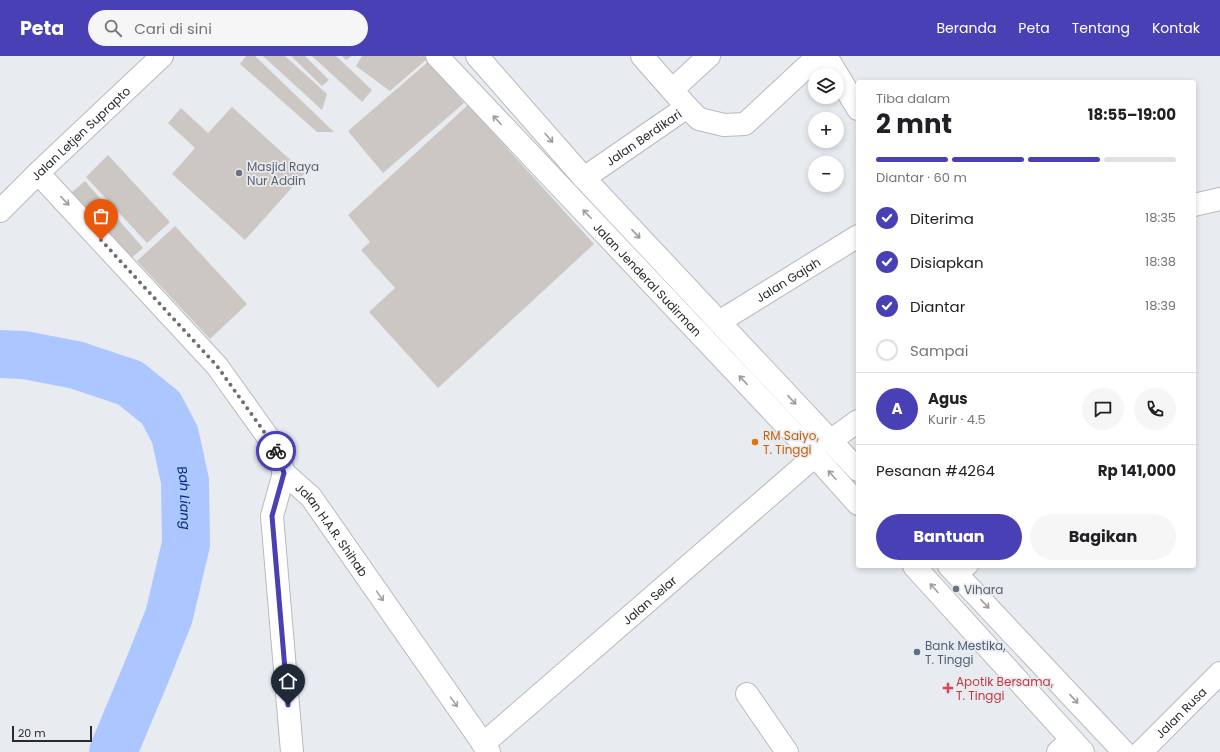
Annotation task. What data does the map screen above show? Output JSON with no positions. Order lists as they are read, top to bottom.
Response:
{
  "streets": {
    "street": [
      "Jalan Letjen Suprapto",
      "Jalan Berdikari",
      "Jalan Jenderal Sudirman",
      "Jalan Gajah",
      "Jalan H.A.R. Shihab",
      "Jalan Selar",
      "Jalan Rusa"
    ]
  },
  "crossings": [
    ["Jalan Letjen Suprapto", "Jalan H.A.R. Shihab"],
    ["Jalan Berdikari", "Jalan Jenderal Sudirman"],
    ["Jalan Jenderal Sudirman", "Jalan Gajah"],
    ["Jalan Jenderal Sudirman", "Jalan Selar"],
    ["Jalan H.A.R. Shihab", "Jalan Selar"]
  ],
  "one_way": ["Jalan H.A.R. Shihab"],
  "water": ["Bah Liang"],
  "places": {
    "other": [
      "Masjid Raya Nur Addin",
      "RM Saiyo, T. Tinggi",
      "Vihara",
      "Bank Mestika, T. Tinggi"
    ],
    "health": ["Apotik Bersama, T. Tinggi"]
  },
  "scale_bar": "20 m",
  "page": {
    "header": "Peta",
    "search": "Cari di sini",
    "nav": [
      "Beranda",
      "Peta",
      "Tentang",
      "Kontak"
    ],
    "map_buttons": ["+", "−"],
    "heading": ["2 mnt", "Tiba dalam", "18:55–19:00"],
    "panel": [
      "Agus",
      "Kurir · 4.5",
      "Pesanan #4264",
      "Rp 141,000"
    ],
    "bar": "Diantar · 60 m",
    "list": [
      ["Diterima", "18:35"],
      ["Disiapkan", "18:38"],
      ["Diantar", "18:39"],
      "Sampai"
    ],
    "round": "A",
    "buttons": ["Bantuan", "Bagikan"],
    "scale": "20 m"
  }
}
